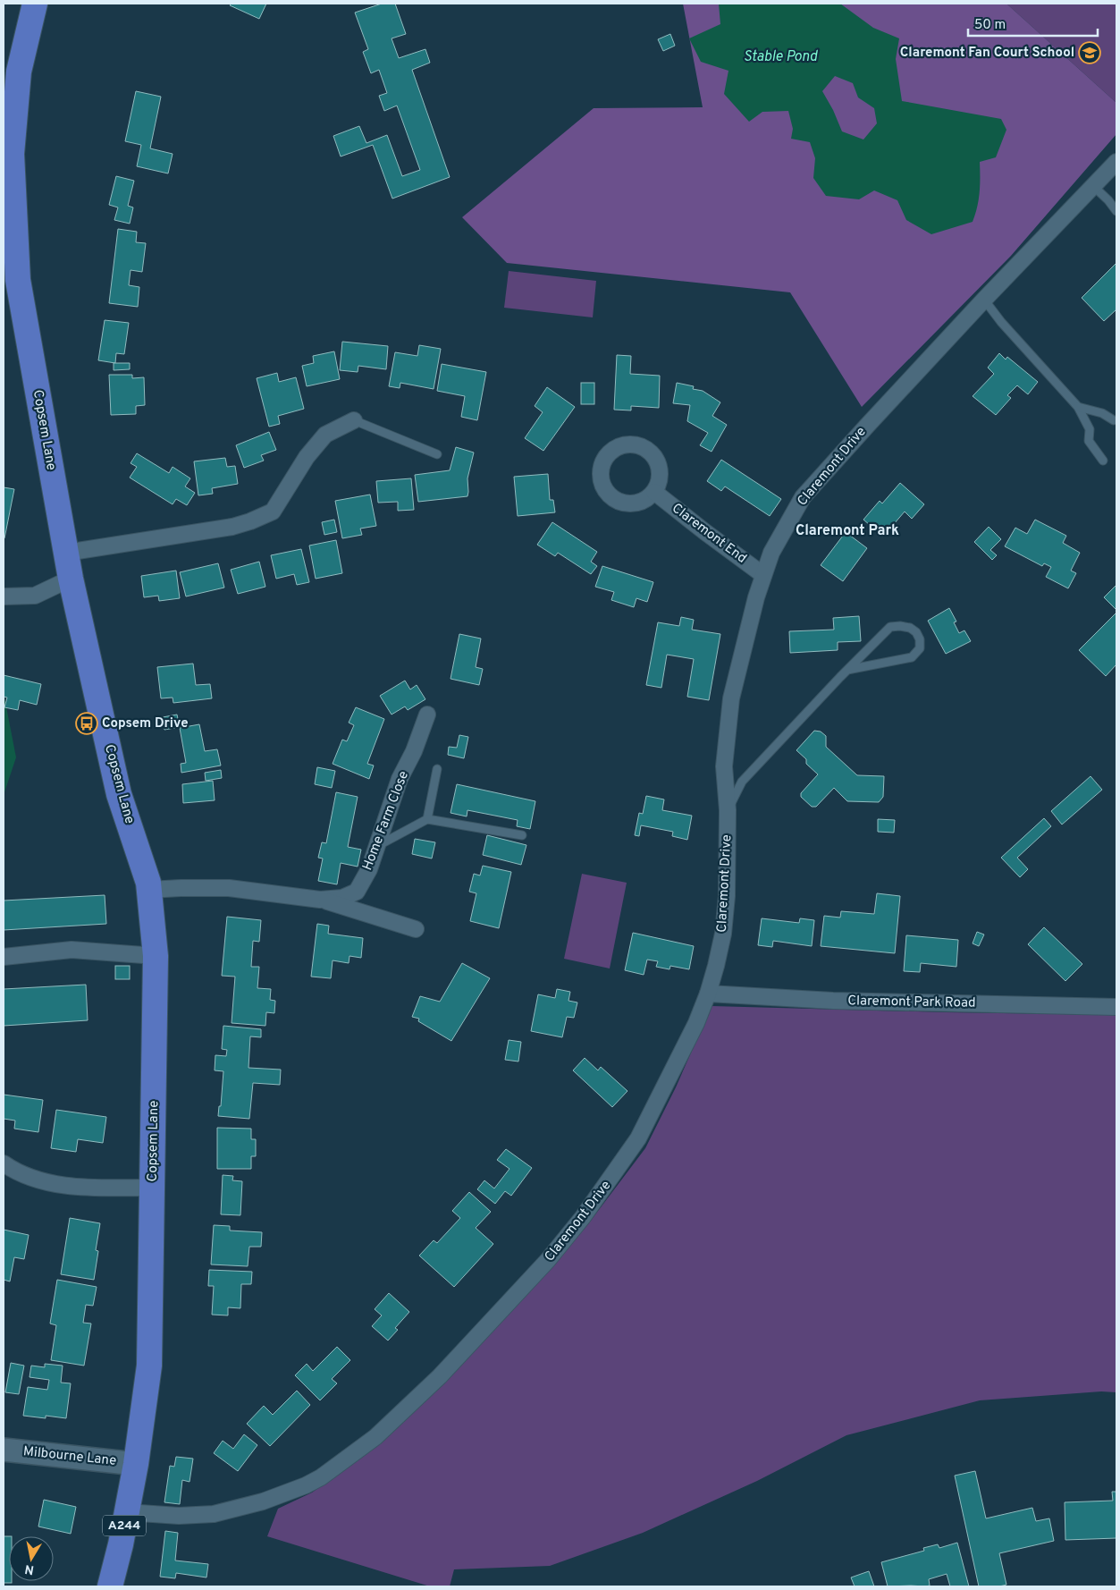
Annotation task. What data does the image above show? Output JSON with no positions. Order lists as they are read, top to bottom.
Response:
{
  "streets": {
    "main road": ["Copsem Lane", "A244"],
    "street": [
      "Claremont Drive",
      "Claremont End",
      "Home Farm Close",
      "Claremont Park Road",
      "Milbourne Lane"
    ]
  },
  "crossings": [
    ["Copsem Lane", "Home Farm Close"],
    ["Copsem Lane", "Milbourne Lane"],
    ["Copsem Lane", "A244"],
    ["Claremont Drive", "Claremont End"],
    ["Claremont Drive", "Claremont Park Road"],
    ["Claremont Drive", "A244"],
    ["Milbourne Lane", "A244"]
  ],
  "districts": ["Claremont Park"],
  "water": ["Stable Pond"],
  "places": {
    "school or university": ["Claremont Fan Court School"],
    "bus stop": ["Copsem Drive"]
  },
  "scale_bar": "50 m",
  "north": "bottom"
}
